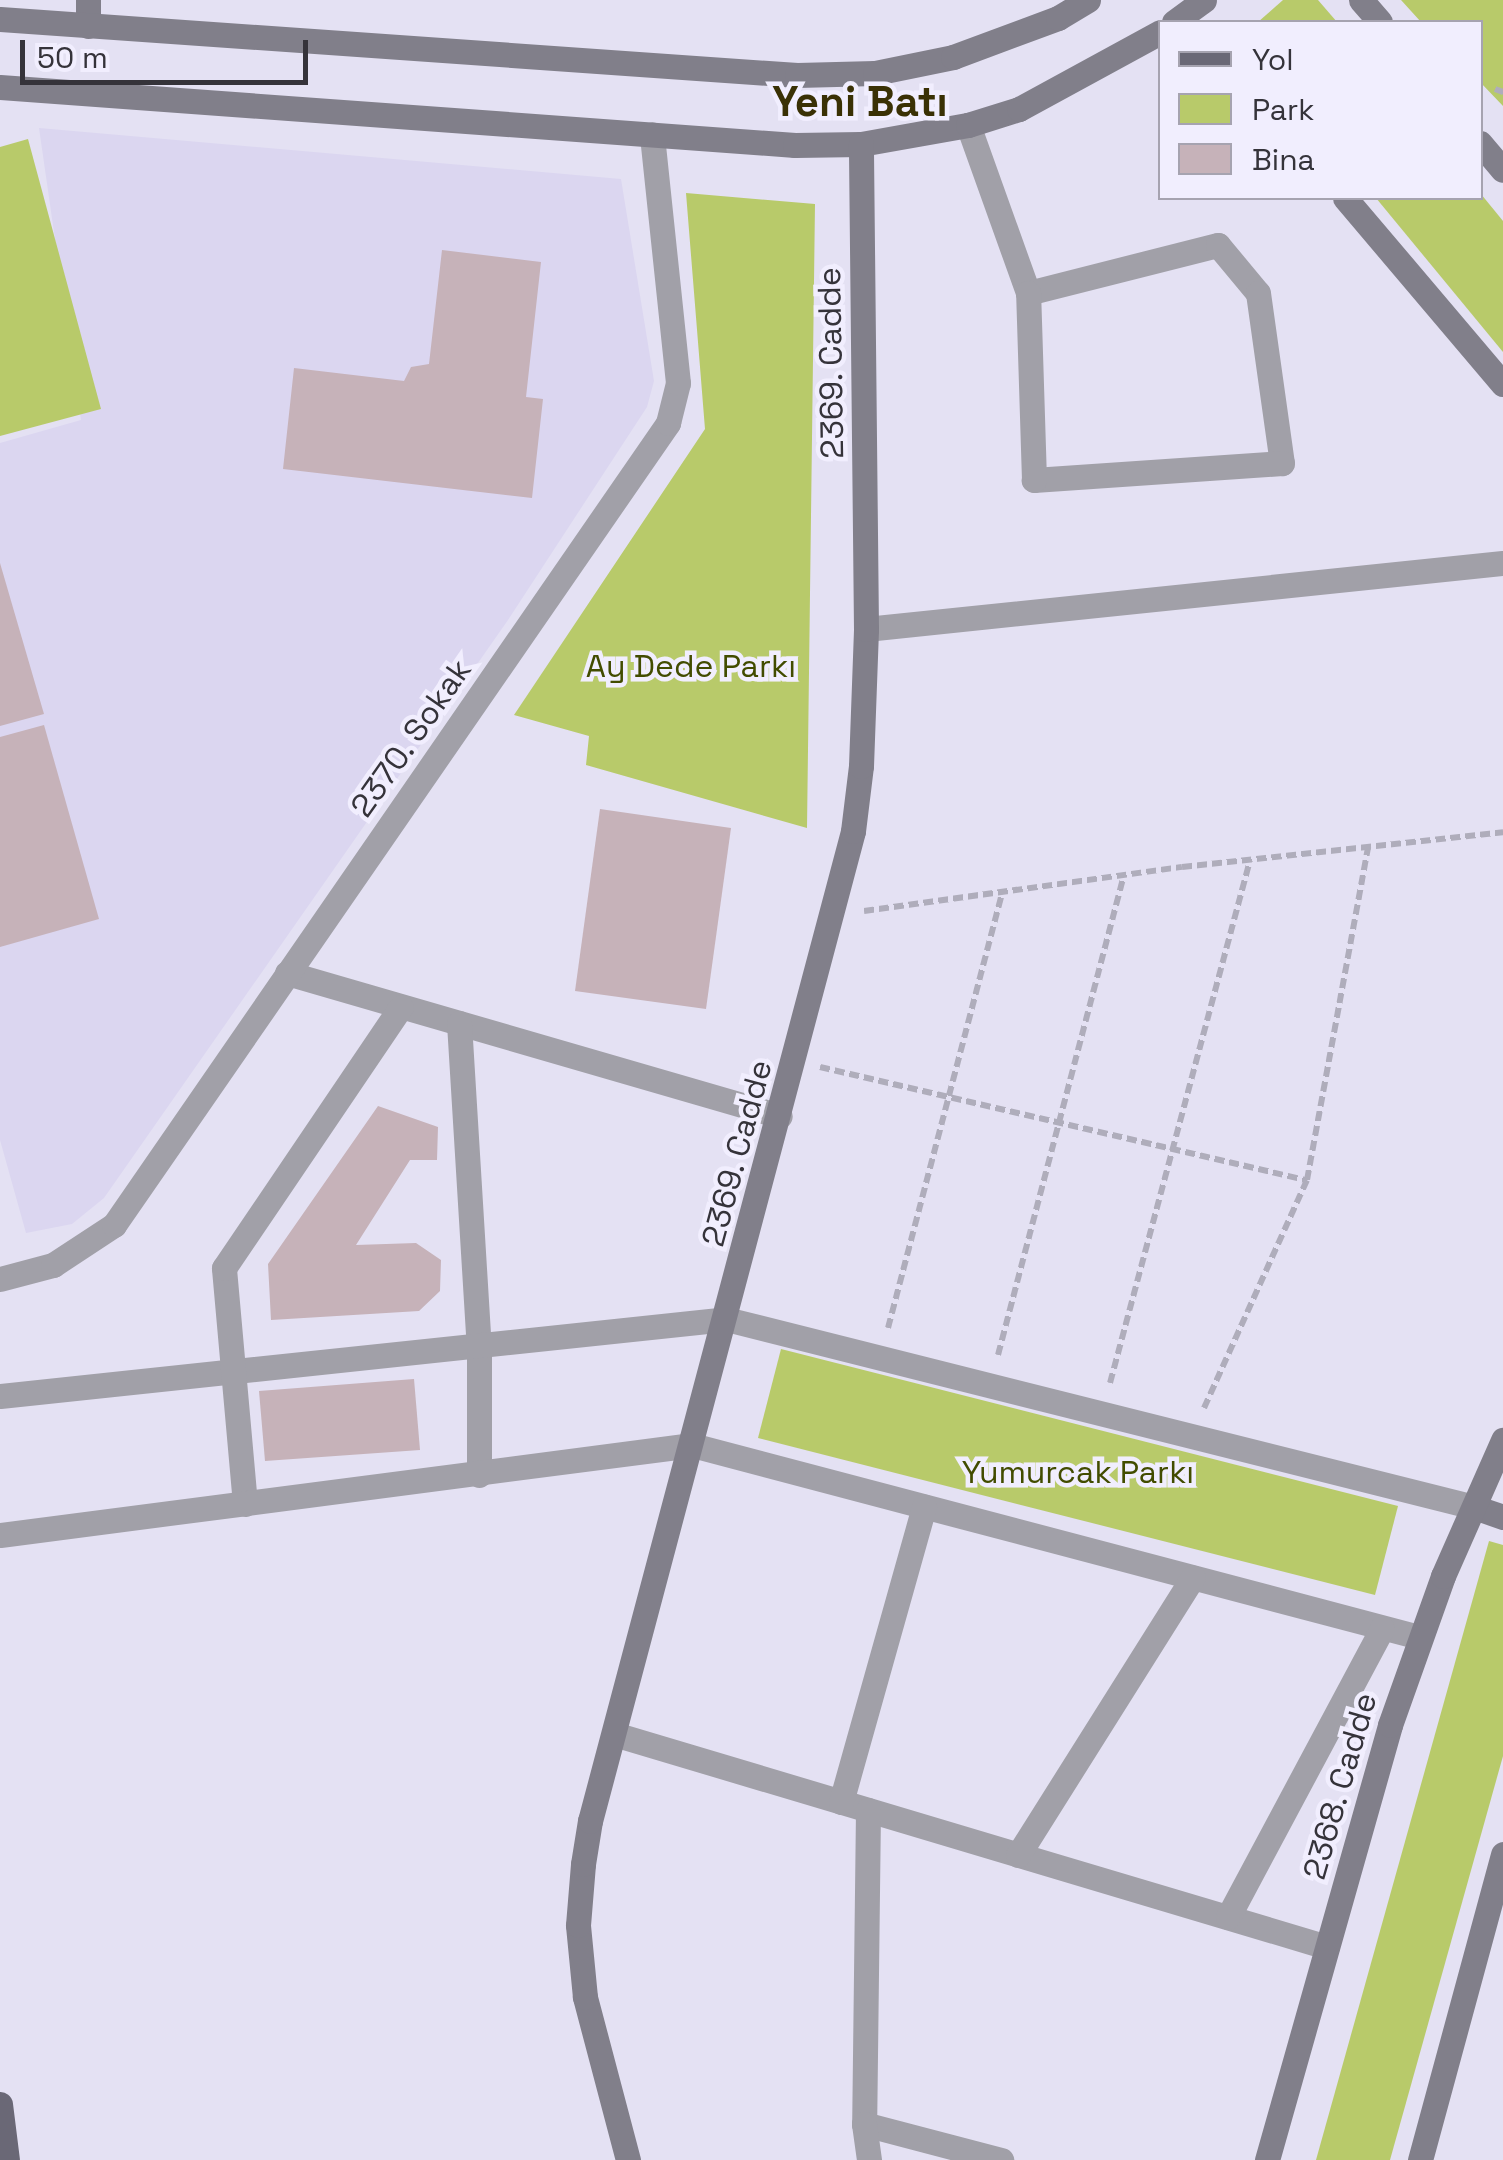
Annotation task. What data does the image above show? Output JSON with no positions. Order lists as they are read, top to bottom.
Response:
{
  "streets": {
    "street": ["2369. Cadde", "2370. Sokak", "2368. Cadde"]
  },
  "districts": ["Yeni Batı"],
  "parks": ["Ay Dede Parkı", "Yumurcak Parkı"],
  "legend": ["Yol", "Park", "Bina"],
  "scale_bar": "50 m"
}
